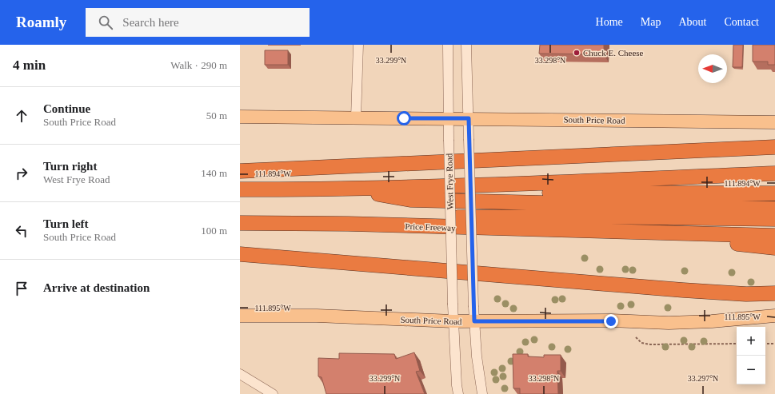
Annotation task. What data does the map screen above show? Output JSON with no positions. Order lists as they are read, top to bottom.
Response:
{
  "streets": {
    "highway": ["Price Freeway"],
    "main road": ["South Price Road"],
    "street": ["West Frye Road"]
  },
  "crossings": [
    ["South Price Road", "West Frye Road"]
  ],
  "places": ["Chuck E. Cheese"],
  "north": "left",
  "page": {
    "header": "Roamly",
    "search": "Search here",
    "nav": [
      "Home",
      "Map",
      "About",
      "Contact"
    ],
    "heading": ["4 min", "Walk · 290 m"],
    "list": [
      ["Continue", "South Price Road", "50 m"],
      ["Turn right", "West Frye Road", "140 m"],
      ["Turn left", "South Price Road", "100 m"],
      "Arrive at destination"
    ],
    "map_buttons": ["+", "−"]
  },
  "coordinates": [
    "33.299°N",
    "33.298°N",
    "111.894°W",
    "111.895°W",
    "33.297°N"
  ]
}
